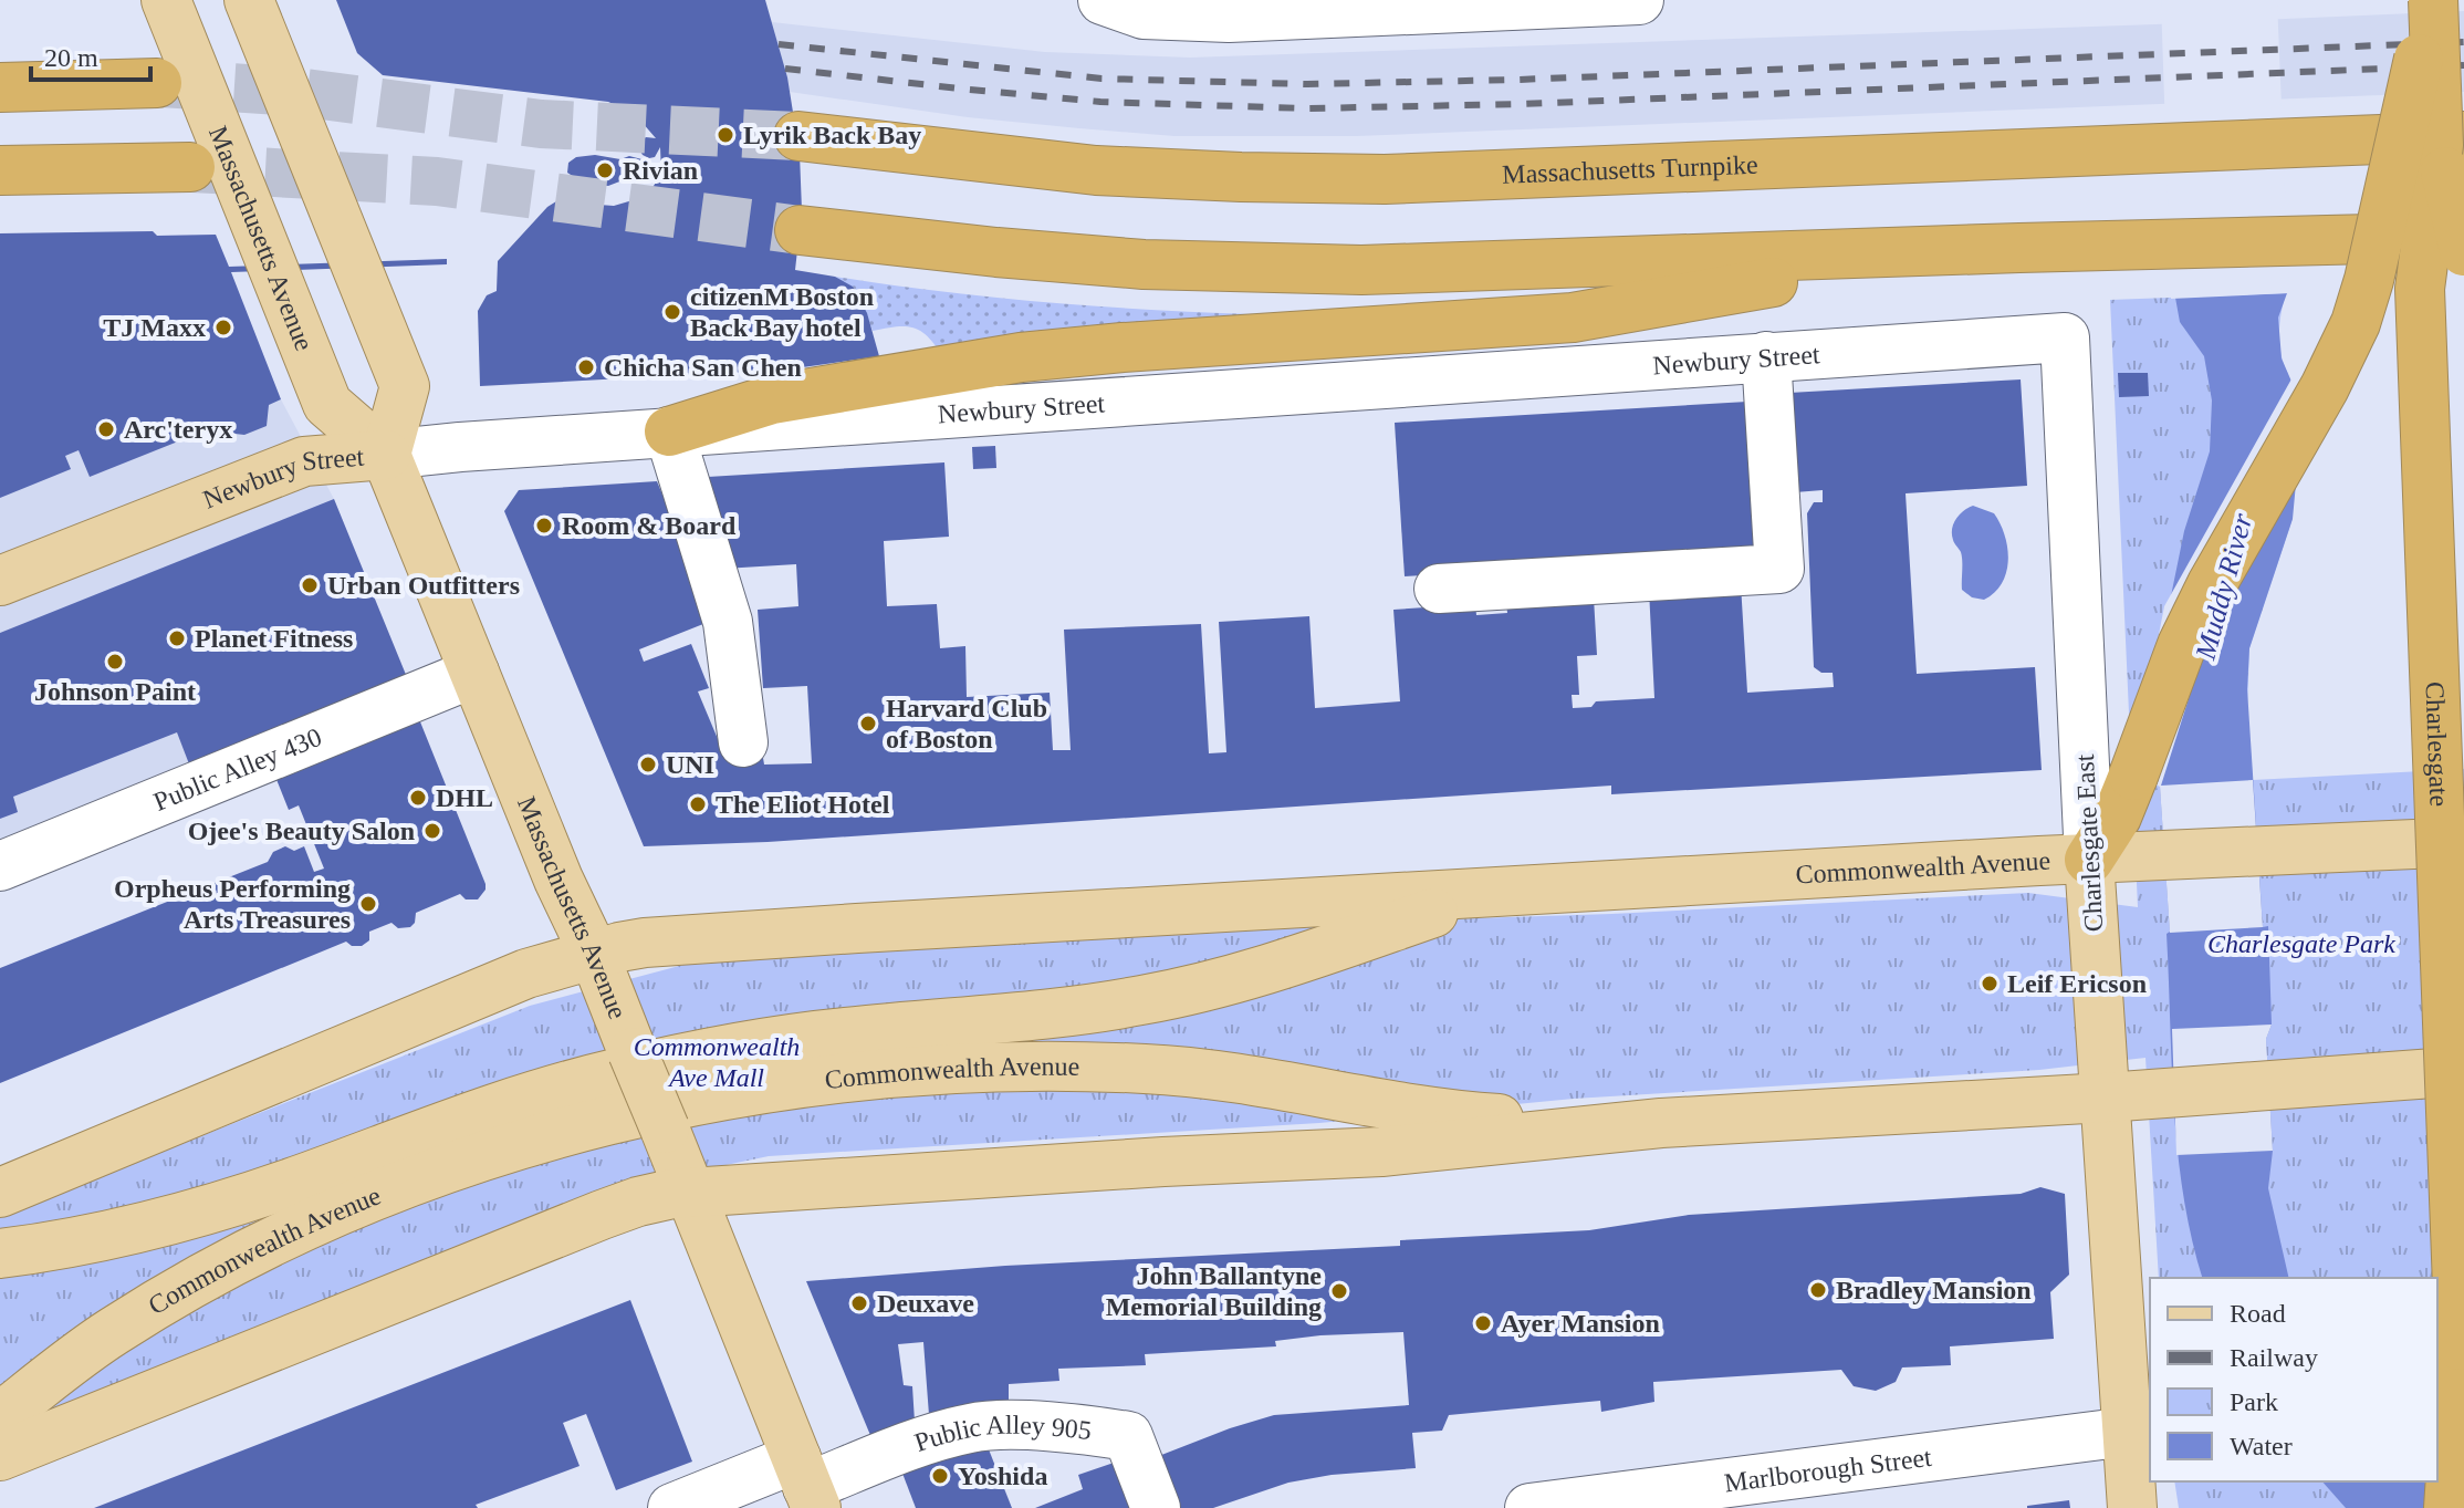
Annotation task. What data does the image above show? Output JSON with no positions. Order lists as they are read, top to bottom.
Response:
{
  "streets": {
    "highway": ["Massachusetts Turnpike", "Charlesgate"],
    "main road": [
      "Massachusetts Avenue",
      "Newbury Street",
      "Charlesgate East",
      "Commonwealth Avenue"
    ],
    "street": ["Public Alley 430", "Public Alley 905", "Marlborough Street"]
  },
  "crossings": [
    ["Massachusetts Turnpike", "Charlesgate"],
    ["Massachusetts Avenue", "Newbury Street"],
    ["Massachusetts Avenue", "Public Alley 430"],
    ["Massachusetts Avenue", "Commonwealth Avenue"],
    ["Massachusetts Avenue", "Public Alley 905"],
    ["Newbury Street", "Charlesgate East"],
    ["Charlesgate East", "Commonwealth Avenue"],
    ["Charlesgate East", "Marlborough Street"]
  ],
  "water": ["Muddy River"],
  "parks": ["Charlesgate Park", "Commonwealth Ave Mall"],
  "places": [
    "Lyrik Back Bay",
    "Rivian",
    "citizenM Boston Back Bay hotel",
    "TJ Maxx",
    "Chicha San Chen",
    "Arc'teryx",
    "Room & Board",
    "Urban Outfitters",
    "Planet Fitness",
    "Johnson Paint",
    "Harvard Club of Boston",
    "UNI",
    "DHL",
    "The Eliot Hotel",
    "Ojee's Beauty Salon",
    "Orpheus Performing Arts Treasures",
    "Leif Ericson",
    "Bradley Mansion",
    "John Ballantyne Memorial Building",
    "Deuxave",
    "Ayer Mansion",
    "Yoshida"
  ],
  "legend": [
    "Road",
    "Railway",
    "Park",
    "Water"
  ],
  "scale_bar": "20 m"
}
